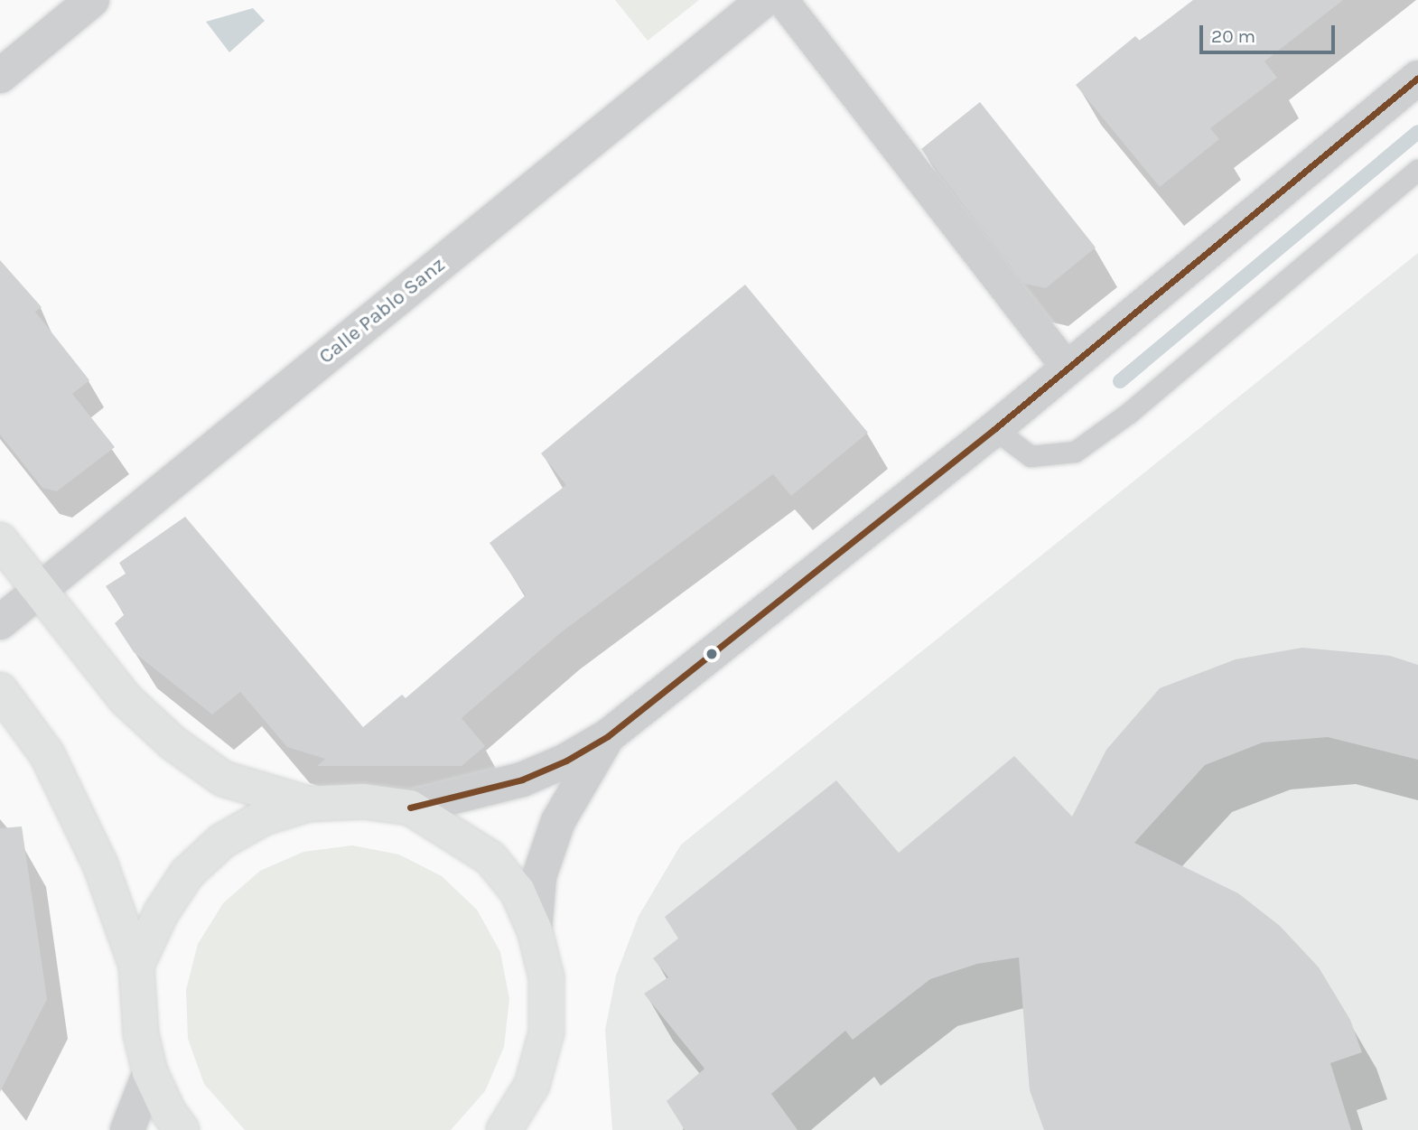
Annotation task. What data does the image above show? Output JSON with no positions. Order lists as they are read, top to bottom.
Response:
{
  "streets": {
    "street": ["Calle Pablo Sanz"]
  },
  "scale_bar": "20 m"
}
